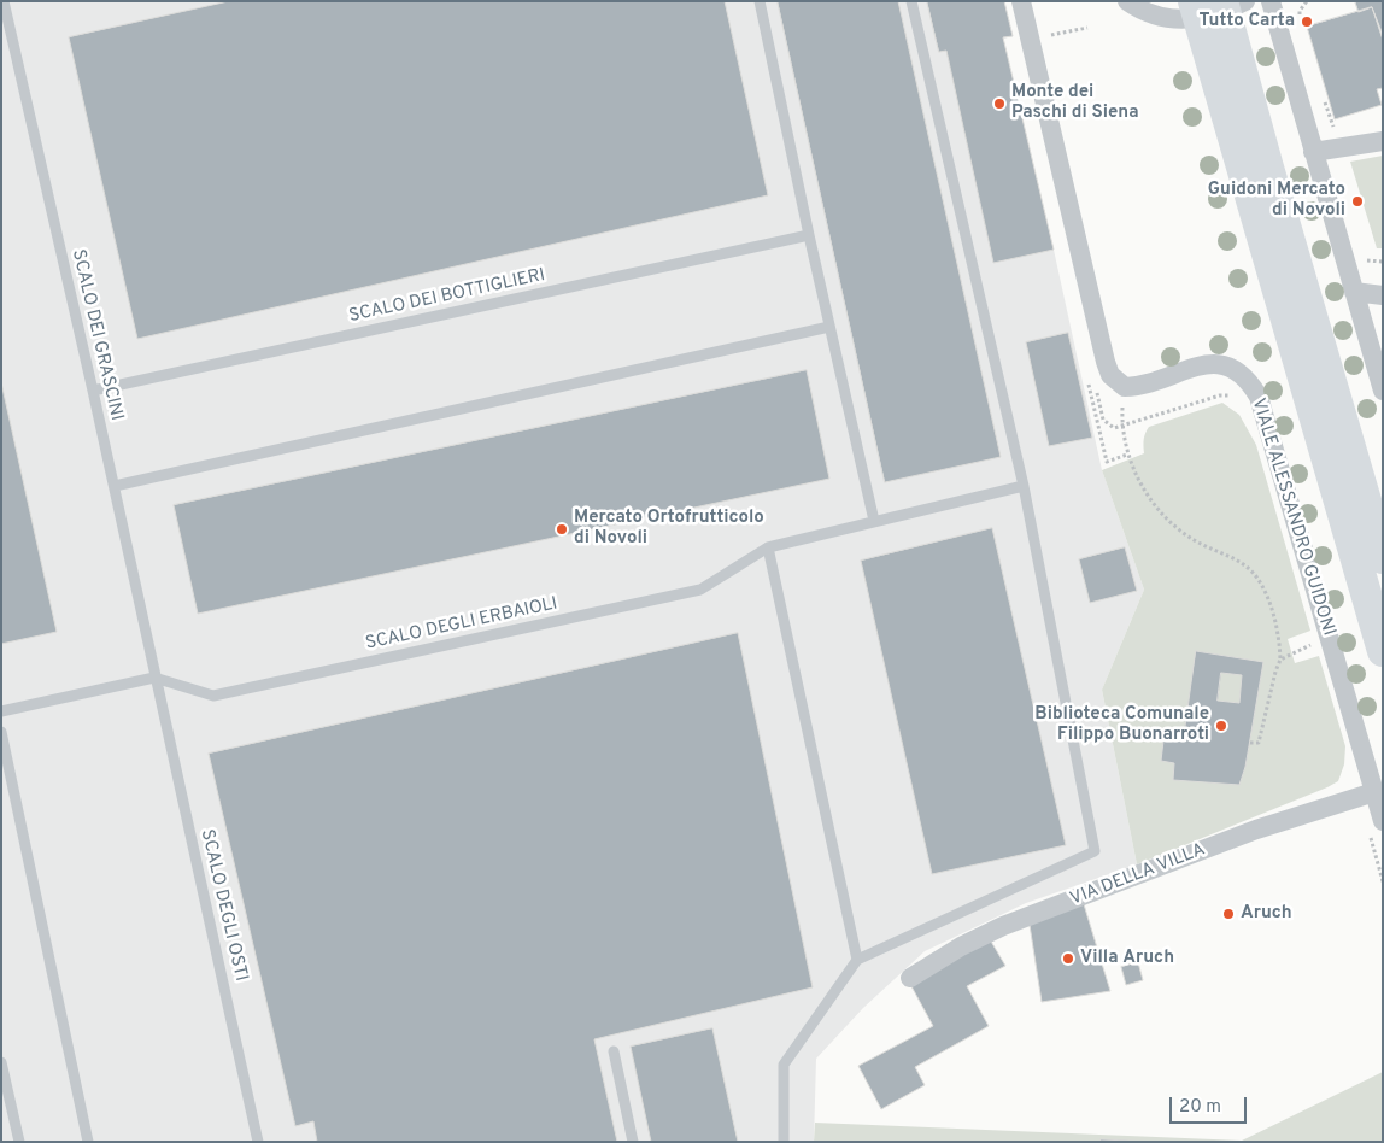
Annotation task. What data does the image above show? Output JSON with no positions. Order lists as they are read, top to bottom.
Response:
{
  "streets": {
    "street": ["VIALE ALESSANDRO GUIDONI", "VIA DELLA VILLA"],
    "lane": [
      "SCALO DEI BOTTIGLIERI",
      "SCALO DEI GRASCINI",
      "SCALO DEGLI ERBAIOLI",
      "SCALO DEGLI OSTI"
    ]
  },
  "crossings": [
    ["SCALO DEI BOTTIGLIERI", "SCALO DEI GRASCINI"],
    ["SCALO DEI GRASCINI", "SCALO DEGLI ERBAIOLI"],
    ["SCALO DEI GRASCINI", "SCALO DEGLI OSTI"],
    ["VIALE ALESSANDRO GUIDONI", "VIA DELLA VILLA"],
    ["SCALO DEGLI ERBAIOLI", "SCALO DEGLI OSTI"]
  ],
  "places": [
    "Tutto Carta",
    "Monte dei Paschi di Siena",
    "Guidoni Mercato di Novoli",
    "Mercato Ortofrutticolo di Novoli",
    "Biblioteca Comunale Filippo Buonarroti",
    "Aruch",
    "Villa Aruch"
  ],
  "scale_bar": "20 m"
}
